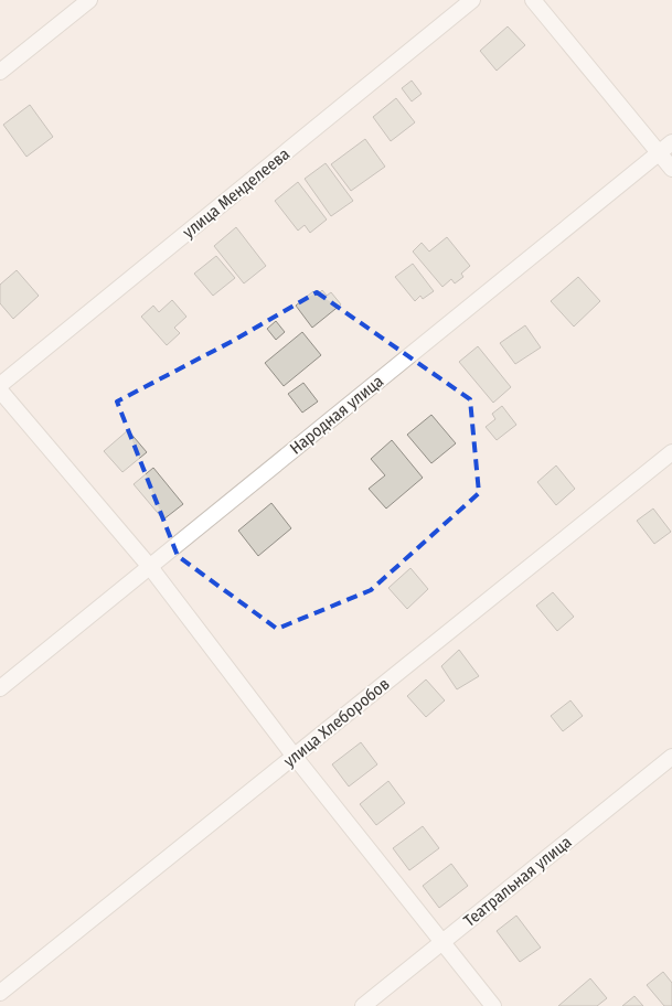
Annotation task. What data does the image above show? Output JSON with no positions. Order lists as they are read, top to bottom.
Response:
{
  "streets": {
    "street": [
      "улица Менделеева",
      "Народная улица",
      "улица Хлеборобов",
      "Театральная улица"
    ]
  }
}
